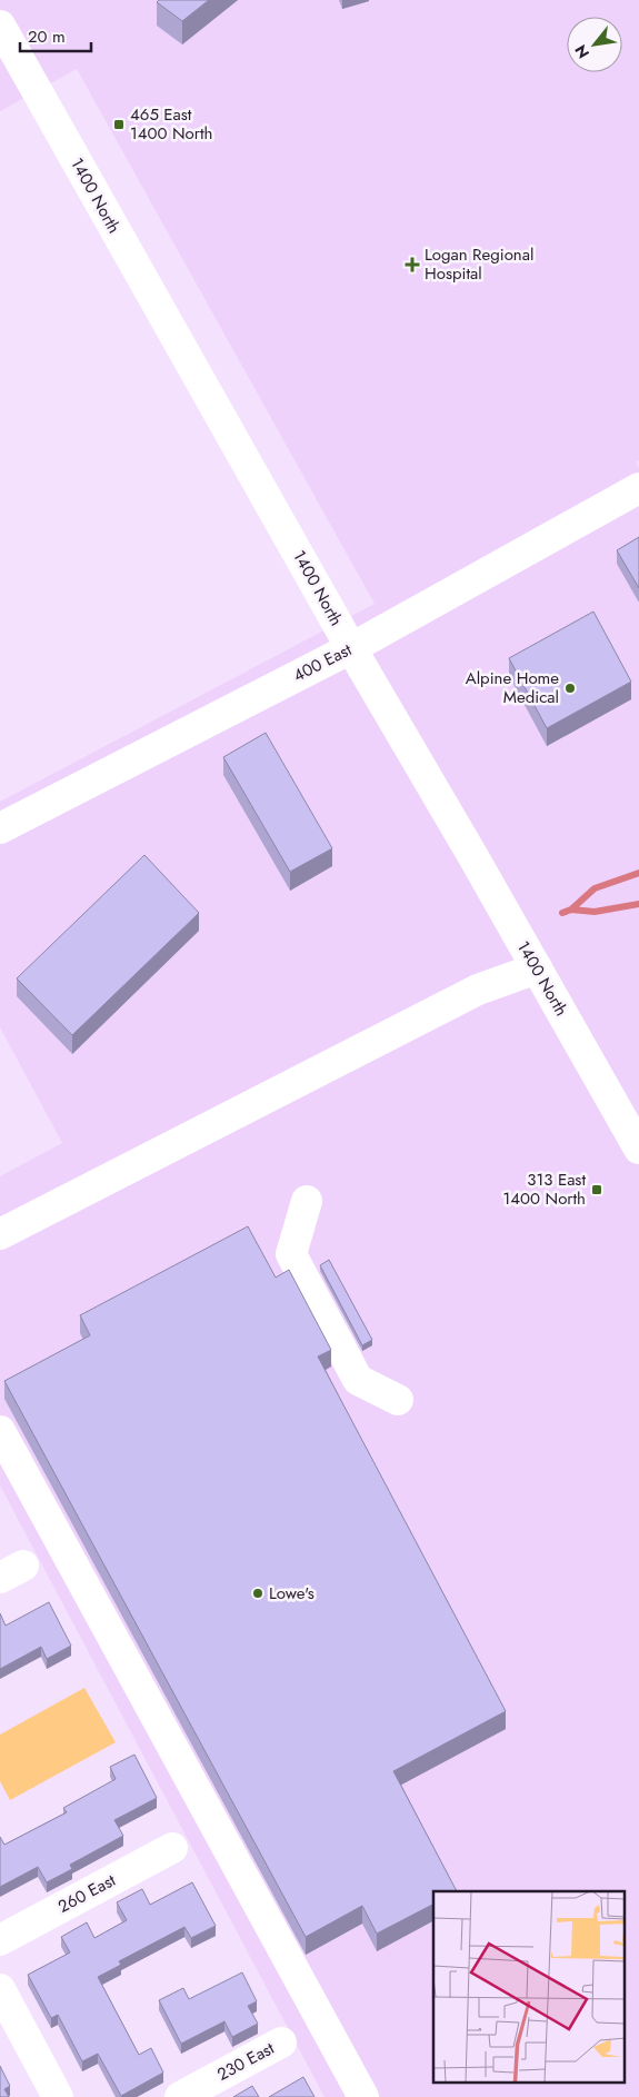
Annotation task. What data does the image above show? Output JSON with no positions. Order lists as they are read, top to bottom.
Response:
{
  "streets": {
    "main road": [
      "1400 North",
      "400 East",
      "260 East",
      "230 East"
    ]
  },
  "crossings": [
    ["1400 North", "400 East"]
  ],
  "places": {
    "transit": ["465 East 1400 North", "313 East 1400 North"],
    "health": ["Logan Regional Hospital"],
    "other": ["Alpine Home Medical", "Lowe's"]
  },
  "scale_bar": "20 m",
  "north": "bottom left"
}
